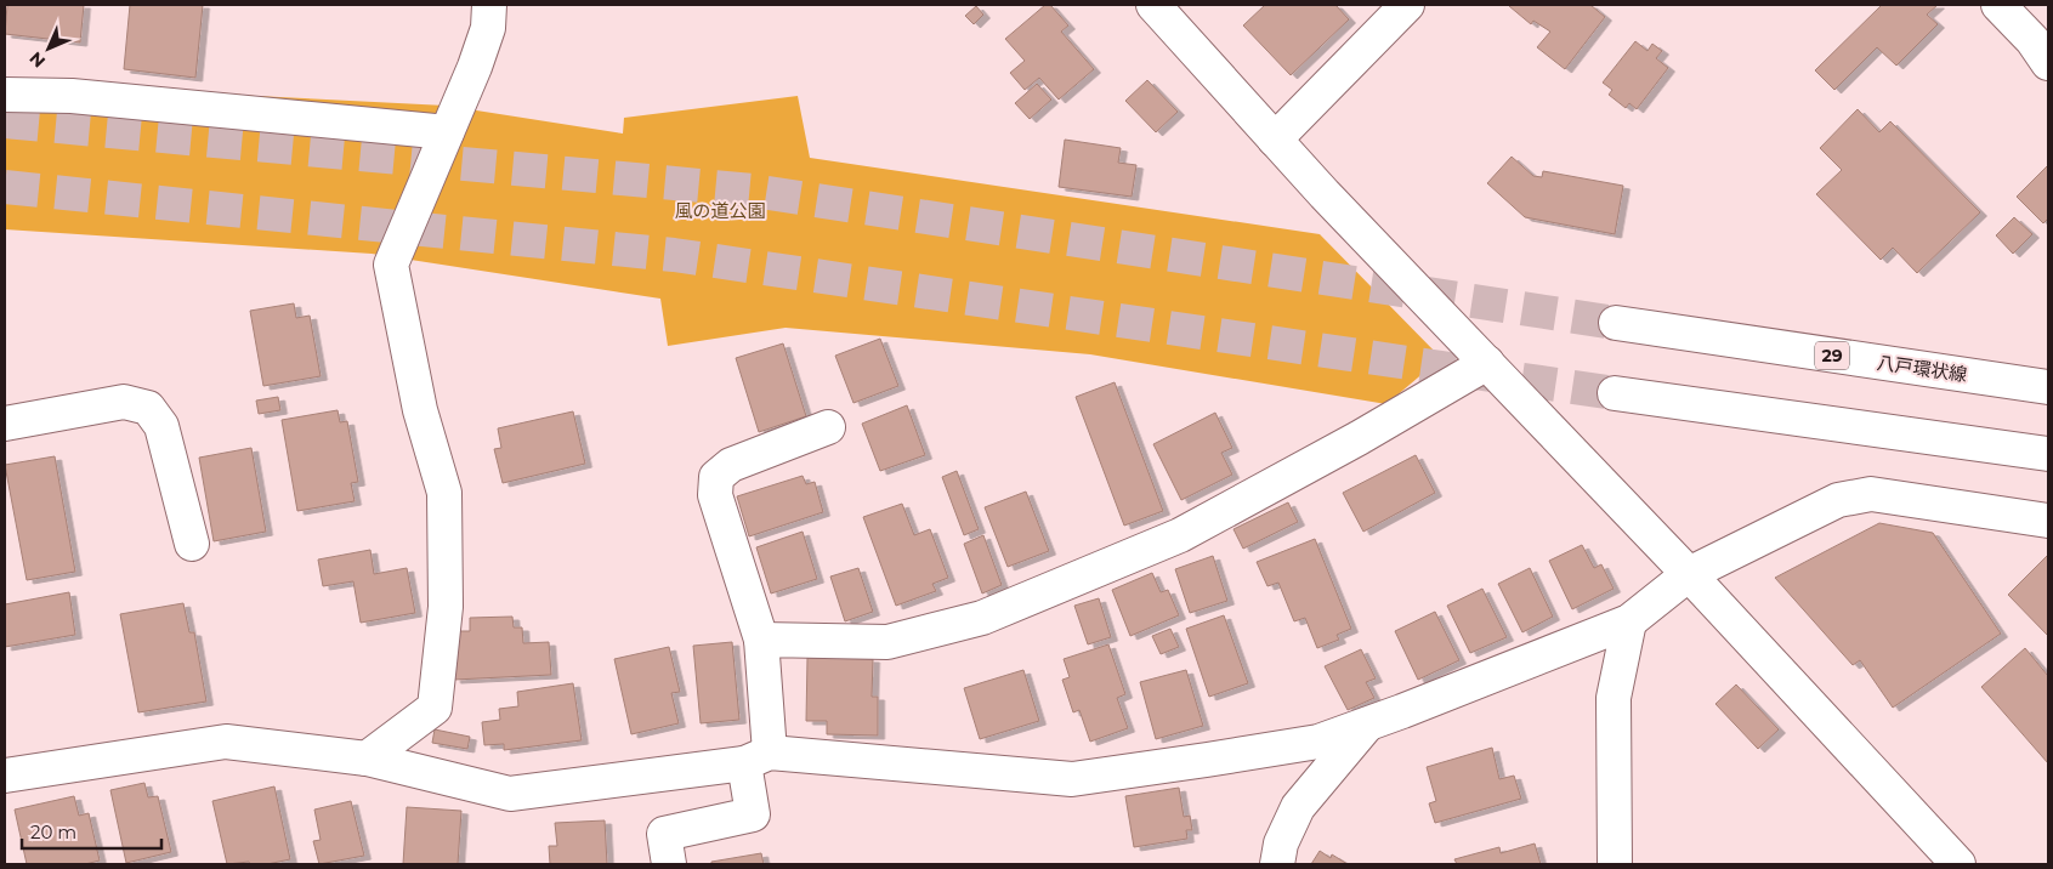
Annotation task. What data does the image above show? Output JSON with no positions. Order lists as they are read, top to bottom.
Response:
{
  "streets": {
    "street": ["29", "八戸環状線"]
  },
  "parks": ["風の道公園"],
  "scale_bar": "20 m",
  "north": "bottom left"
}
